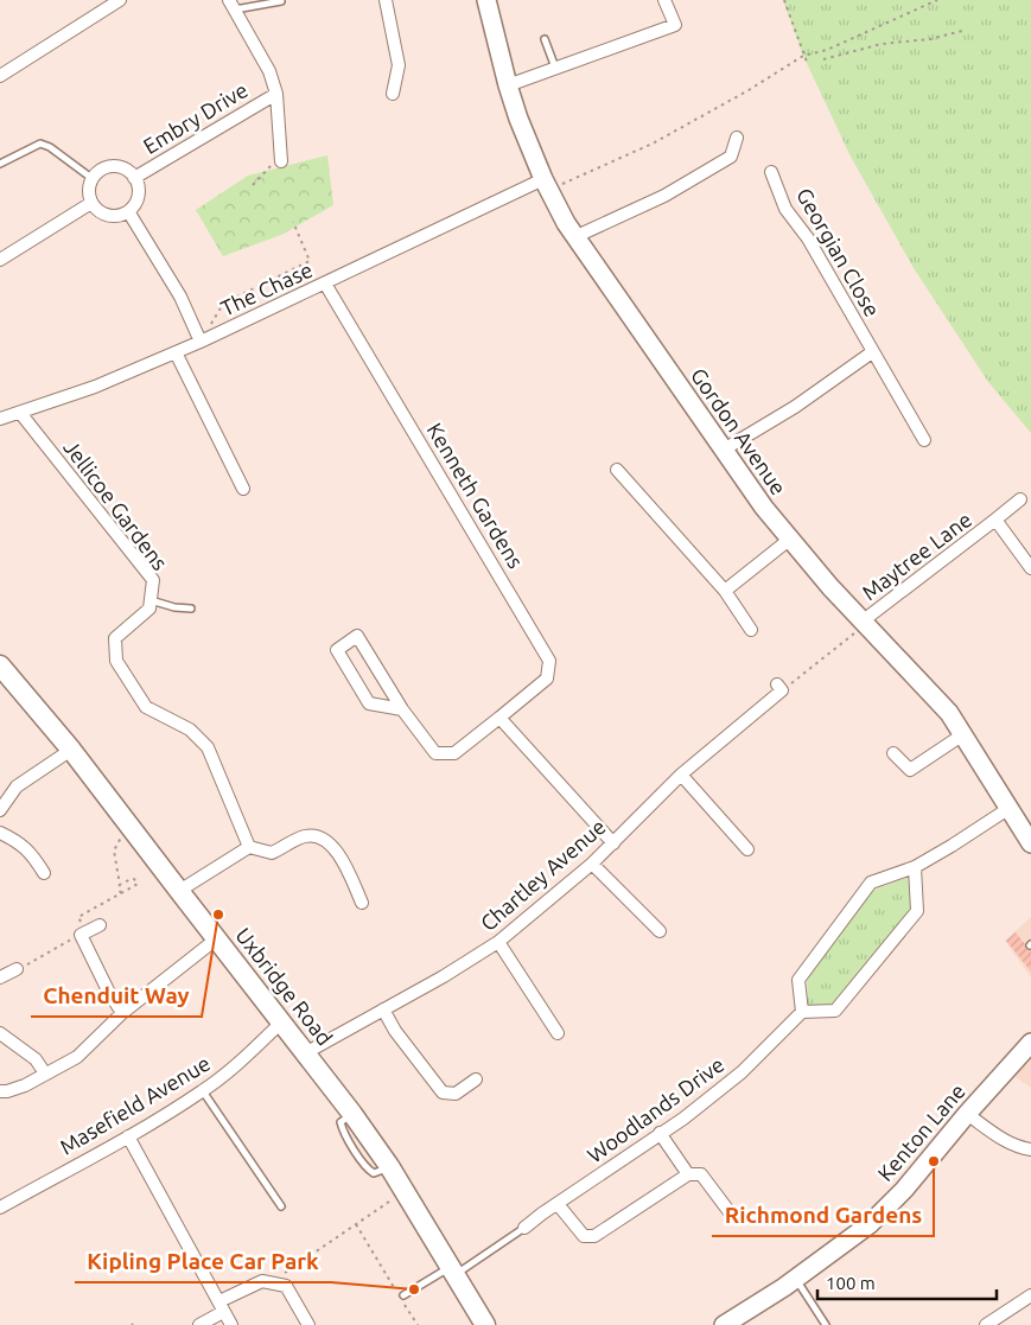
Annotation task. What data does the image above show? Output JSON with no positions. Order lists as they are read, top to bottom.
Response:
{
  "streets": {
    "main road": ["Uxbridge Road"],
    "street": [
      "Embry Drive",
      "Georgian Close",
      "The Chase",
      "Gordon Avenue",
      "Kenneth Gardens",
      "Jellicoe Gardens",
      "Maytree Lane",
      "Chartley Avenue",
      "Masefield Avenue",
      "Woodlands Drive",
      "Kenton Lane"
    ]
  },
  "crossings": [
    ["The Chase", "Gordon Avenue"],
    ["The Chase", "Kenneth Gardens"],
    ["The Chase", "Jellicoe Gardens"],
    ["Gordon Avenue", "Maytree Lane"],
    ["Chartley Avenue", "Uxbridge Road"],
    ["Uxbridge Road", "Masefield Avenue"]
  ],
  "places": ["Chenduit Way", "Richmond Gardens", "Kipling Place Car Park"],
  "scale_bar": "100 m"
}
